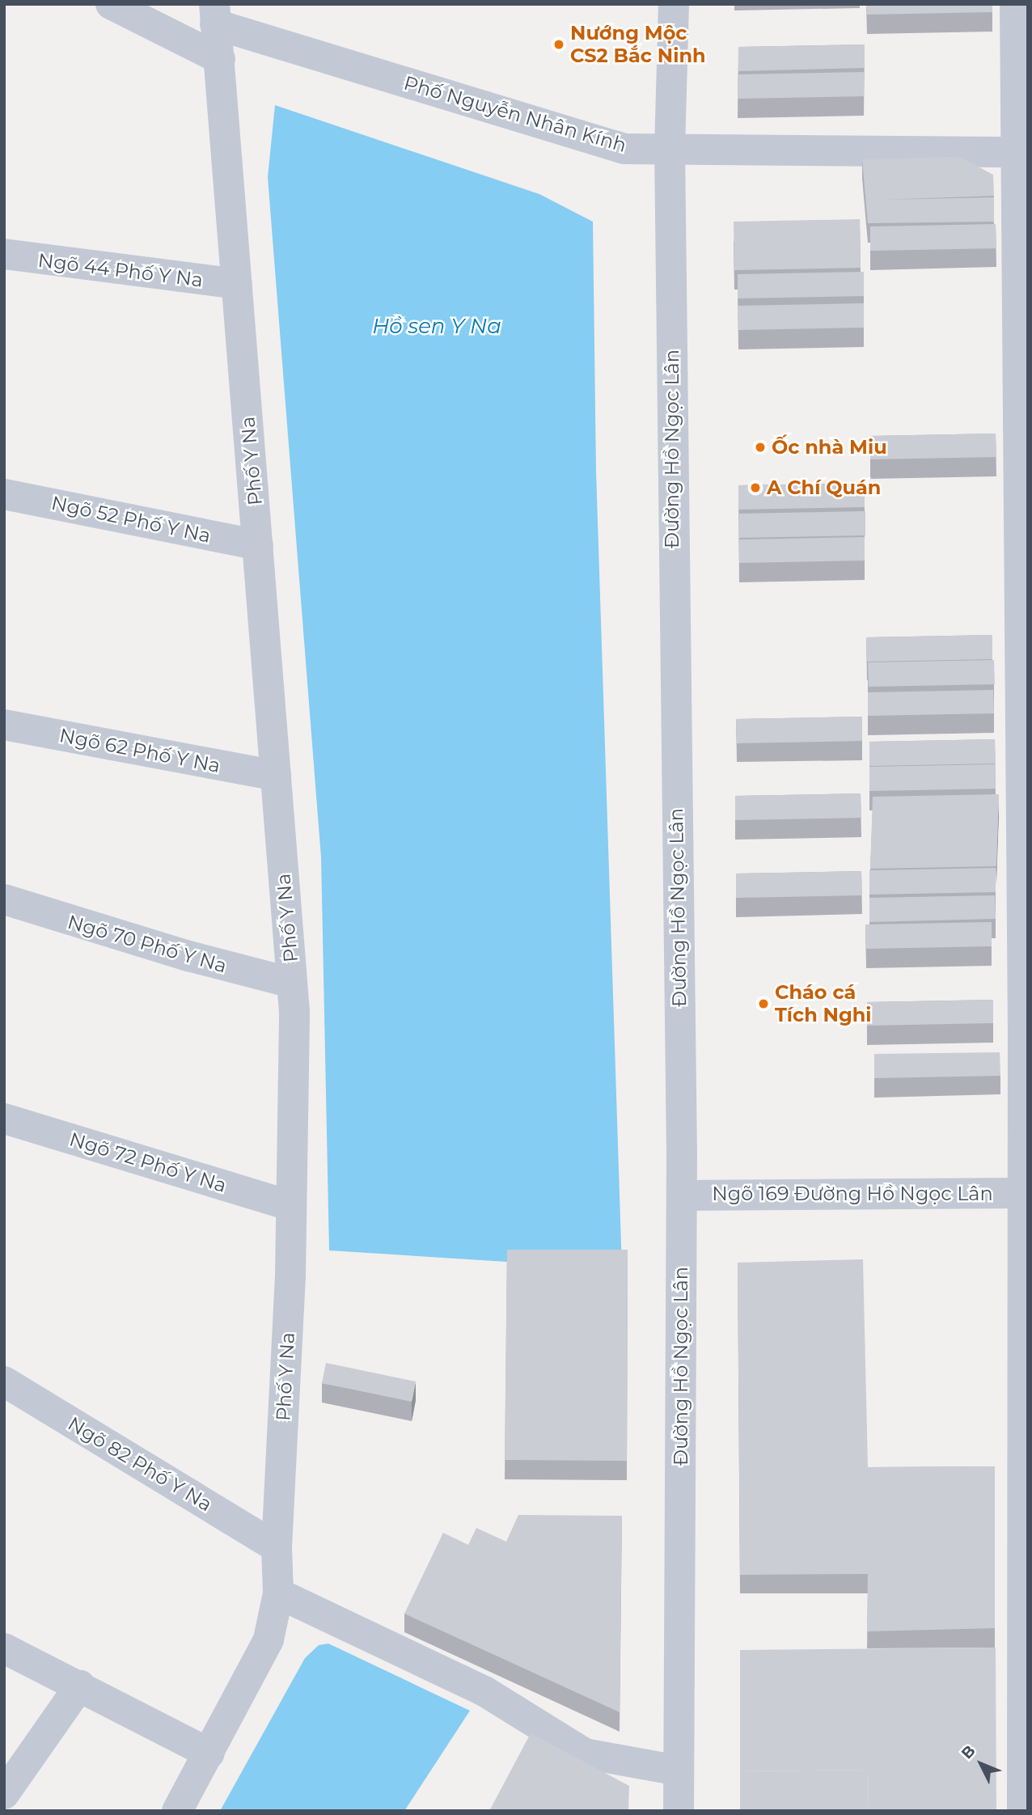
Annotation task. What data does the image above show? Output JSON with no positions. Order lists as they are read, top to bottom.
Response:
{
  "streets": {
    "street": [
      "Phố Nguyễn Nhân Kính",
      "Ngõ 44 Phố Y Na",
      "Đường Hồ Ngọc Lân",
      "Phố Y Na",
      "Ngõ 52 Phố Y Na",
      "Ngõ 62 Phố Y Na",
      "Ngõ 70 Phố Y Na",
      "Ngõ 72 Phố Y Na",
      "Ngõ 169 Đường Hồ Ngọc Lân",
      "Ngõ 82 Phố Y Na"
    ]
  },
  "crossings": [
    ["Phố Nguyễn Nhân Kính", "Đường Hồ Ngọc Lân"],
    ["Phố Nguyễn Nhân Kính", "Phố Y Na"],
    ["Ngõ 44 Phố Y Na", "Phố Y Na"],
    ["Đường Hồ Ngọc Lân", "Ngõ 169 Đường Hồ Ngọc Lân"],
    ["Phố Y Na", "Ngõ 52 Phố Y Na"],
    ["Phố Y Na", "Ngõ 62 Phố Y Na"],
    ["Phố Y Na", "Ngõ 70 Phố Y Na"],
    ["Phố Y Na", "Ngõ 72 Phố Y Na"],
    ["Phố Y Na", "Ngõ 82 Phố Y Na"]
  ],
  "water": ["Hồ sen Y Na"],
  "places": [
    "Nướng Mộc CS2 Bắc Ninh",
    "Ốc nhà Miu",
    "A Chí Quán",
    "Cháo cá Tích Nghi"
  ],
  "north": "top left"
}
